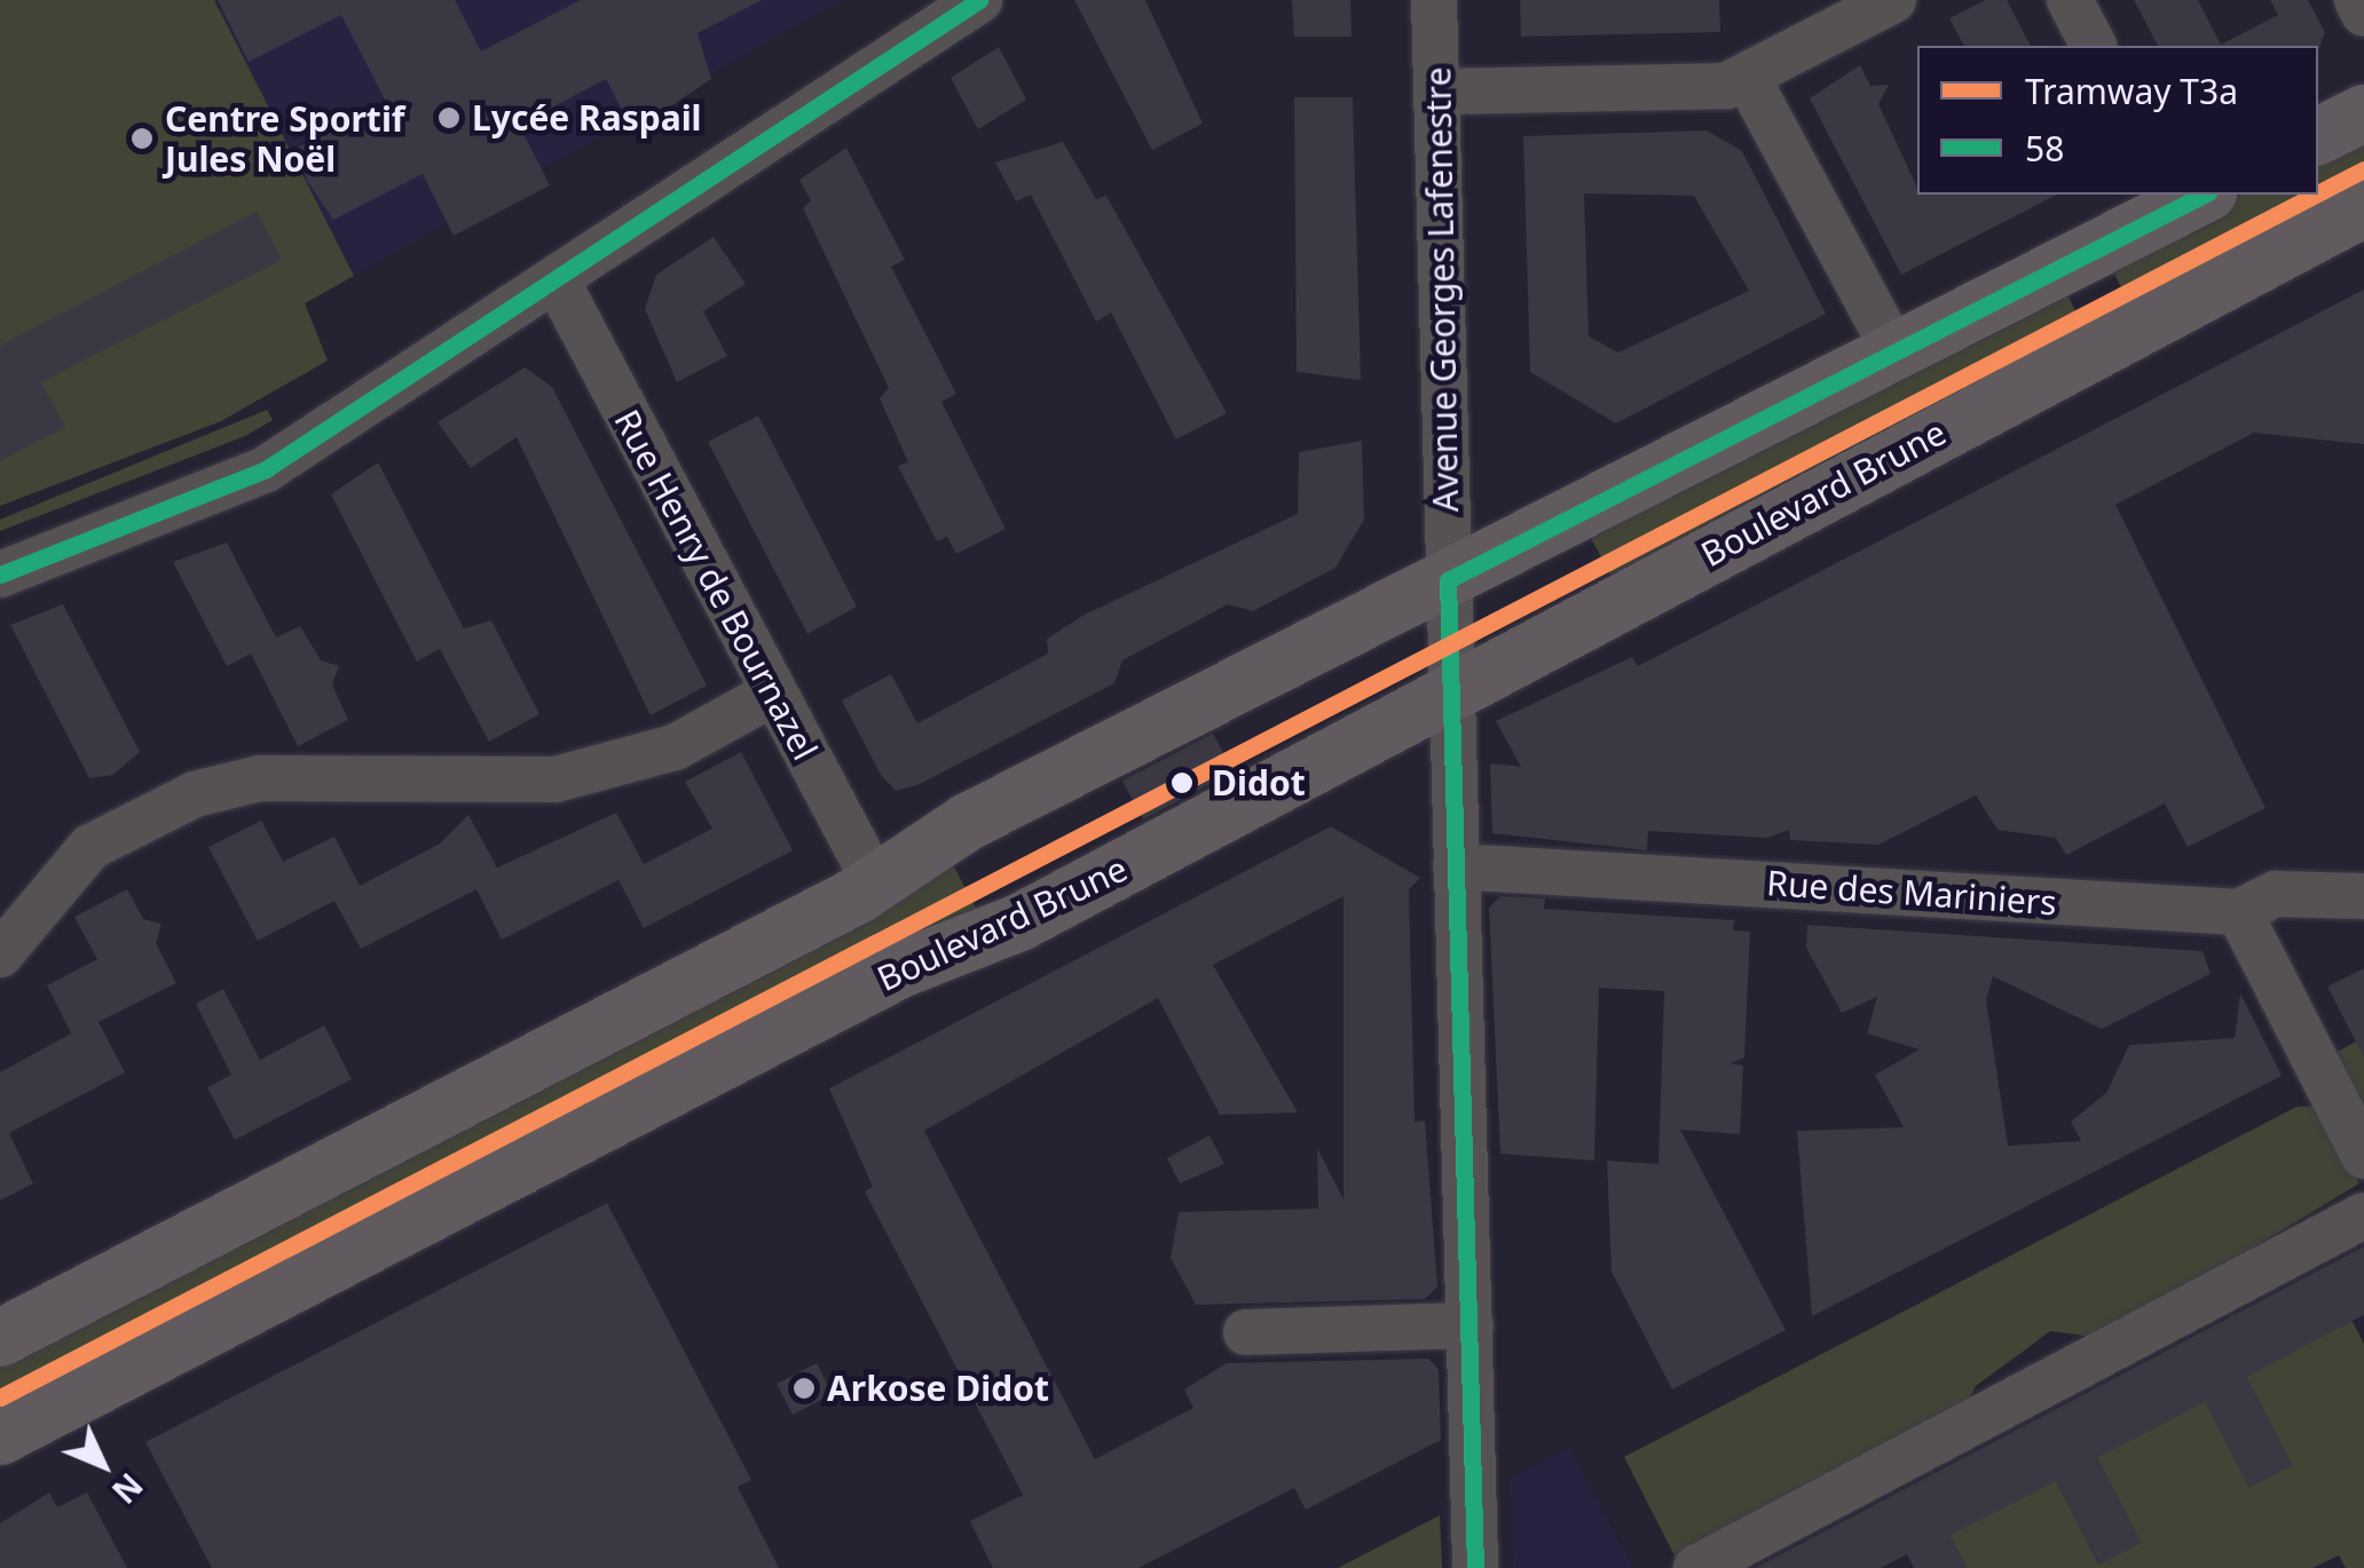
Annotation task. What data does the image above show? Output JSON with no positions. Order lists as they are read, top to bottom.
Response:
{
  "streets": {
    "main road": ["Boulevard Brune"],
    "street": ["Avenue Georges Lafenestre", "Rue Henry de Bournazel", "Rue des Mariniers"]
  },
  "crossings": [
    ["Avenue Georges Lafenestre", "Boulevard Brune"],
    ["Avenue Georges Lafenestre", "Rue des Mariniers"]
  ],
  "places": [
    "Lycée Raspail",
    "Centre Sportif Jules Noël",
    "Didot",
    "Arkose Didot"
  ],
  "lines": ["transit line 58", "tram line T3a"],
  "legend": ["Tramway T3a", "58"],
  "north": "bottom right"
}
